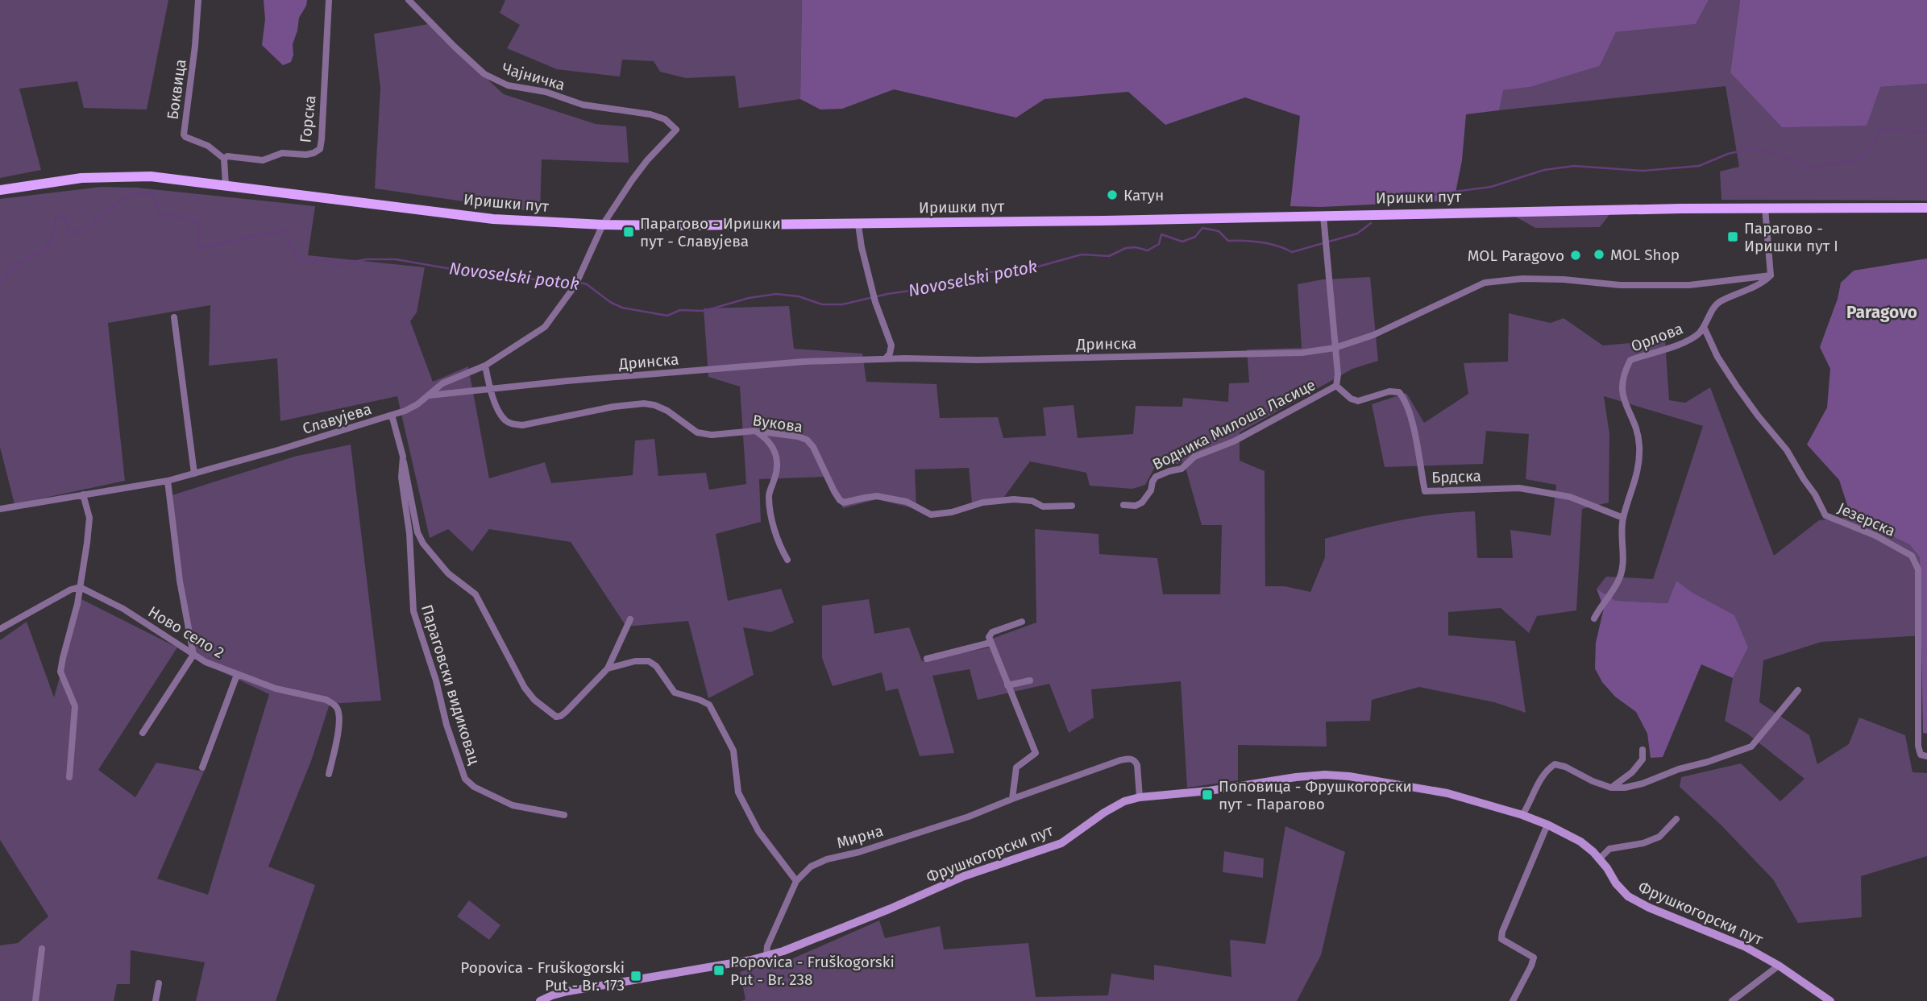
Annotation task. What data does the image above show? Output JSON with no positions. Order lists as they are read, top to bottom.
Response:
{
  "streets": {
    "main road": ["Иришки пут"],
    "street": [
      "Чајничка",
      "Боквица",
      "Горска",
      "Орлова",
      "Дринска",
      "Славујева",
      "Вукова",
      "Водника Милоша Ласице",
      "Брдска",
      "Језерска",
      "Ново село 2",
      "Параговски видиковац",
      "Мирна",
      "Фрушкогорски пут"
    ]
  },
  "crossings": [
    ["Чајничка", "Славујева"],
    ["Боквица", "Горска"],
    ["Иришки пут", "Славујева"],
    ["Орлова", "Дринска"],
    ["Орлова", "Брдска"],
    ["Орлова", "Језерска"],
    ["Дринска", "Славујева"],
    ["Дринска", "Вукова"],
    ["Славујева", "Вукова"],
    ["Славујева", "Параговски видиковац"],
    ["Водника Милоша Ласице", "Брдска"],
    ["Мирна", "Фрушкогорски пут"]
  ],
  "districts": ["Paragovo"],
  "water": ["Novoselski potok"],
  "places": {
    "other": ["Катун", "MOL Shop", "MOL Paragovo"],
    "transit": [
      "Парагово - Иришки пут - Славујева",
      "Парагово - Иришки пут I",
      "Поповица - Фрушкогорски пут - Парагово",
      "Popovica - Fruškogorski Put - Br. 238",
      "Popovica - Fruškogorski Put - Br. 173"
    ]
  }
}
